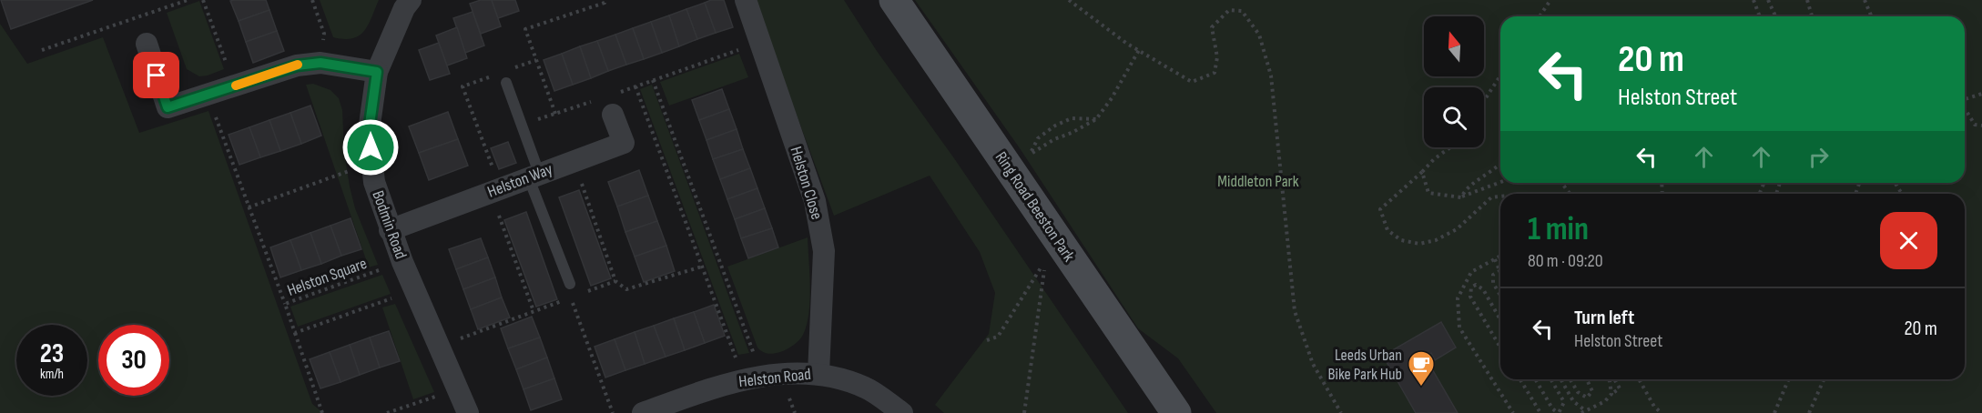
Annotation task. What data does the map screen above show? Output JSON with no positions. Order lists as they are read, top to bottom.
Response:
{
  "streets": {
    "street": [
      "Helston Way",
      "Helston Close",
      "Ring Road Beeston Park",
      "Bodmin Road",
      "Helston Road"
    ],
    "path": ["Helston Square"]
  },
  "crossings": [
    ["Helston Way", "Bodmin Road"],
    ["Helston Close", "Helston Road"],
    ["Bodmin Road", "Helston Square"]
  ],
  "parks": ["Middleton Park"],
  "places": {
    "cafe": ["Leeds Urban Bike Park Hub"]
  },
  "north": "top",
  "page": {
    "turn": ["20 m", "Helston Street"],
    "heading": ["1 min", "80 m · 09:20"],
    "list": [
      {
        "name": "Turn left",
        "note": "Helston Street",
        "value": "20 m"
      }
    ],
    "speed": "23 km/h",
    "limit": "30"
  }
}
